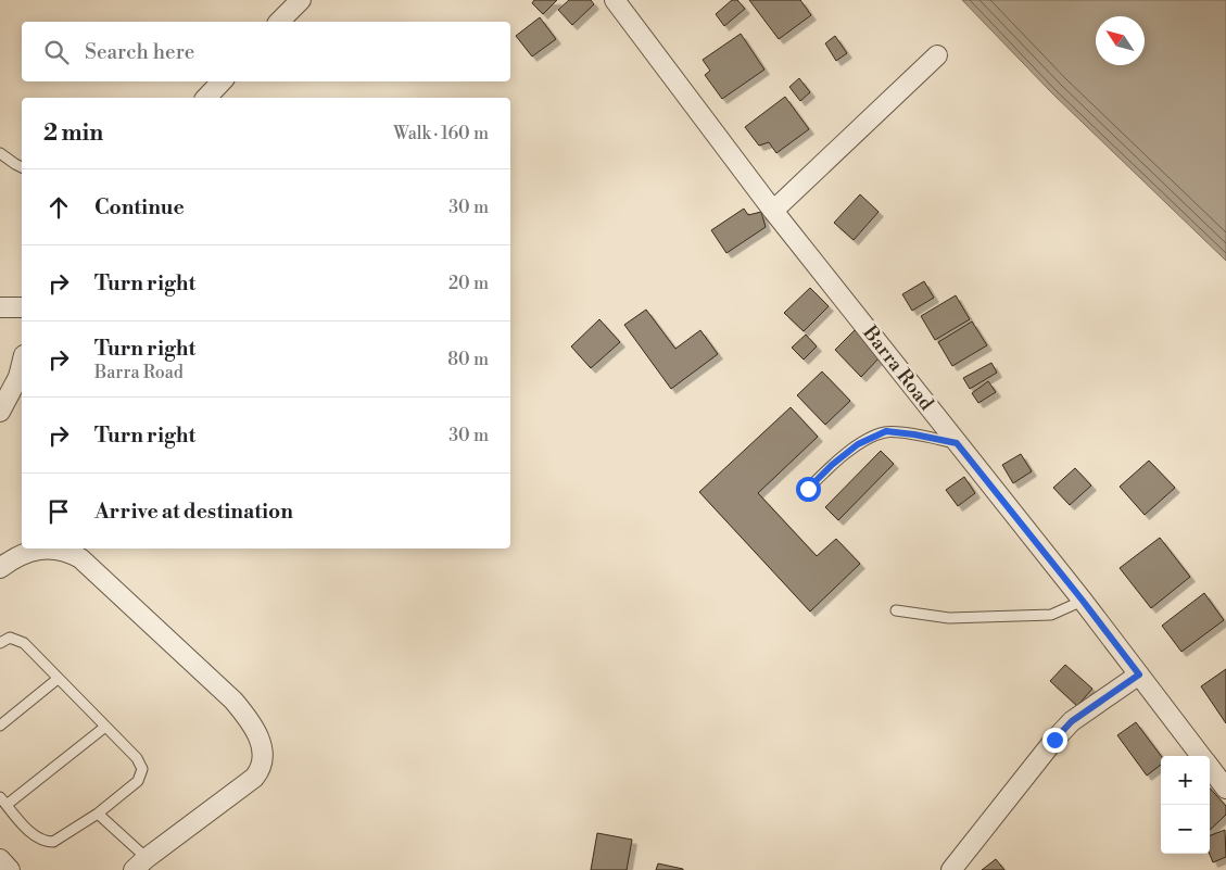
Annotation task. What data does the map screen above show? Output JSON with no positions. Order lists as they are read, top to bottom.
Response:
{
  "streets": {
    "street": ["Barra Road"]
  },
  "north": "top left",
  "page": {
    "search": "Search here",
    "heading": ["2 min", "Walk · 160 m"],
    "list": [
      ["Continue", "30 m"],
      ["Turn right", "20 m"],
      ["Turn right", "Barra Road", "80 m"],
      ["Turn right", "30 m"],
      "Arrive at destination"
    ],
    "map_buttons": ["+", "−"]
  }
}
